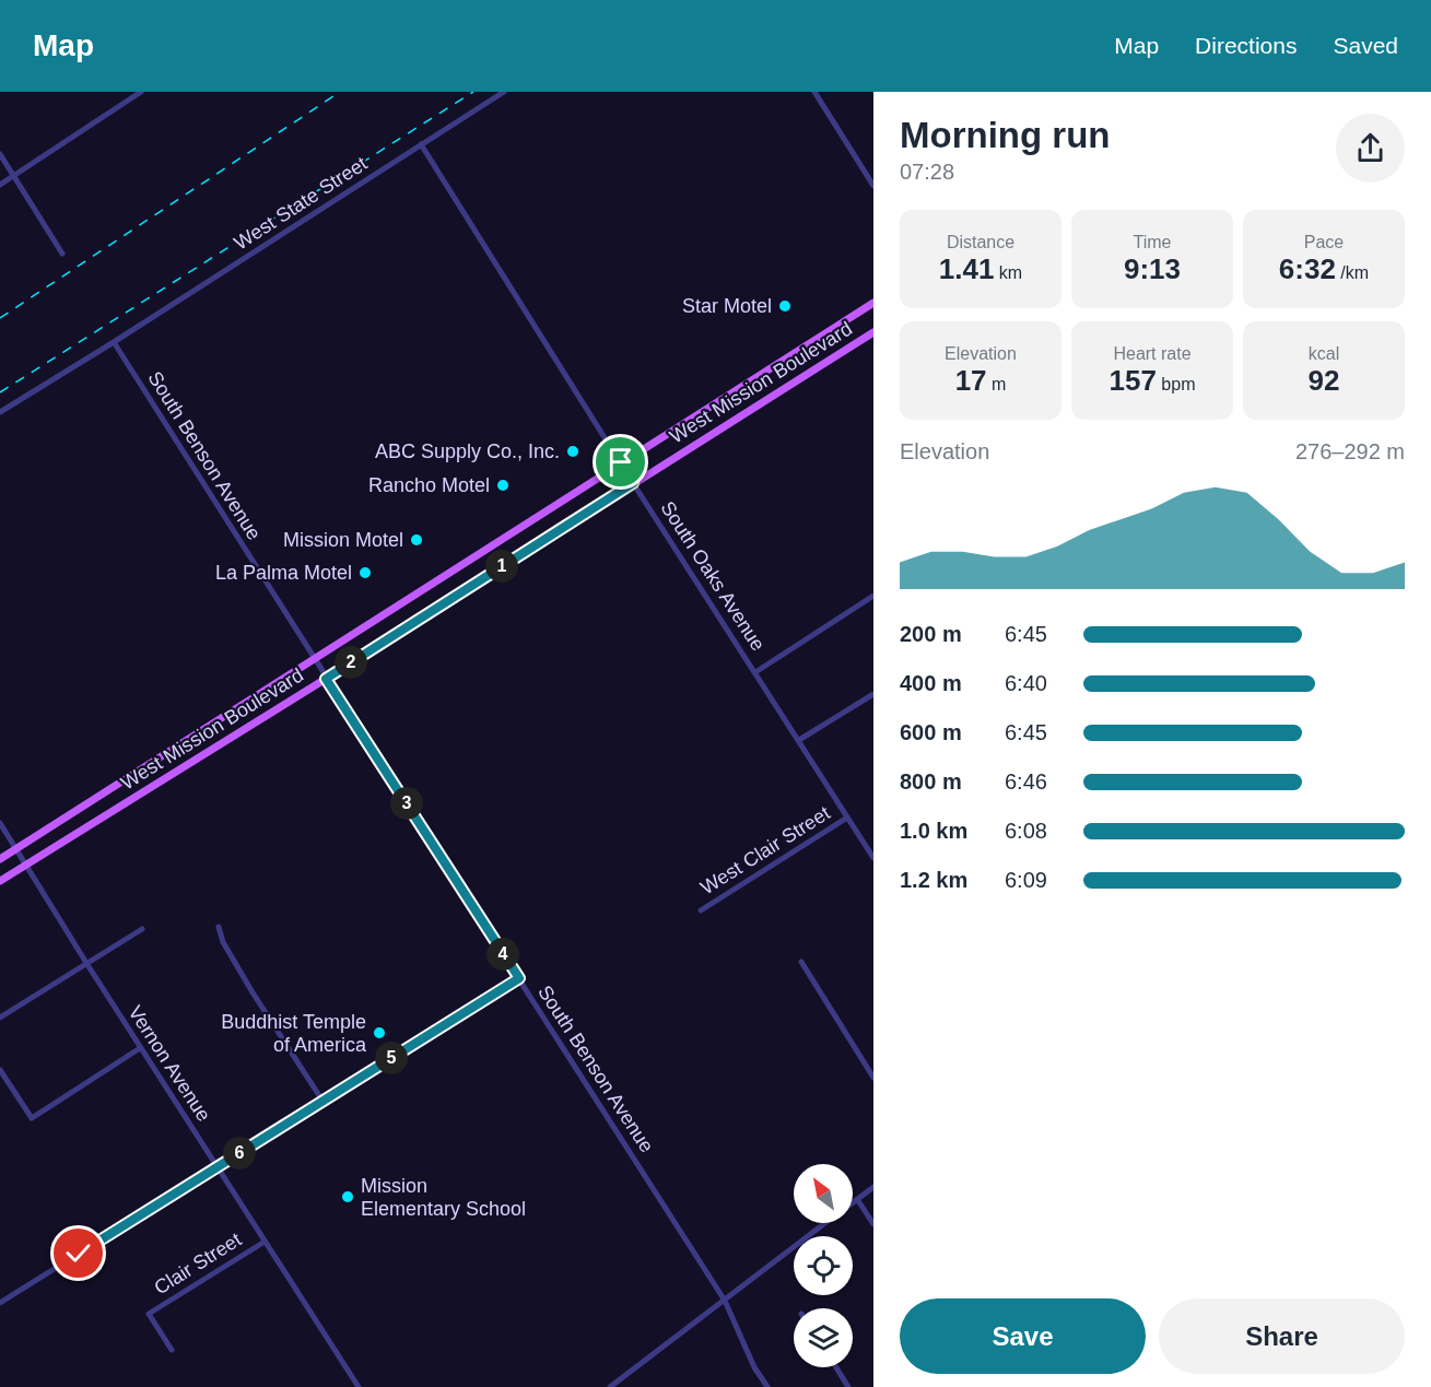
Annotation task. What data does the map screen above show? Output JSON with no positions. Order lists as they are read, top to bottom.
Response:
{
  "streets": {
    "main road": ["West Mission Boulevard"],
    "street": [
      "West State Street",
      "South Benson Avenue",
      "South Oaks Avenue",
      "West Clair Street",
      "Vernon Avenue",
      "Clair Street"
    ]
  },
  "crossings": [
    ["West State Street", "South Benson Avenue"],
    ["West State Street", "South Oaks Avenue"],
    ["West Mission Boulevard", "South Benson Avenue"],
    ["West Mission Boulevard", "South Oaks Avenue"],
    ["West Mission Boulevard", "Vernon Avenue"],
    ["South Oaks Avenue", "West Clair Street"],
    ["Vernon Avenue", "Clair Street"]
  ],
  "places": [
    "Star Motel",
    "ABC Supply Co., Inc.",
    "Rancho Motel",
    "Mission Motel",
    "La Palma Motel",
    "Buddhist Temple of America",
    "Mission Elementary School"
  ],
  "north": "top left",
  "page": {
    "header": "Map",
    "nav": ["Map", "Directions", "Saved"],
    "heading": ["Morning run", "07:28"],
    "stats": [
      ["Distance", "1.41 km"],
      ["Time", "9:13"],
      ["Pace", "6:32 /km"],
      ["Elevation", "17 m"],
      ["Heart rate", "157 bpm"],
      ["kcal", "92"]
    ],
    "chart": ["Elevation", "276–292 m"],
    "pins": [
      "1",
      "2",
      "3",
      "4",
      "5",
      "6"
    ],
    "list": [
      {
        "name": "200 m",
        "note": "6:45"
      },
      {
        "name": "400 m",
        "note": "6:40"
      },
      {
        "name": "600 m",
        "note": "6:45"
      },
      {
        "name": "800 m",
        "note": "6:46"
      },
      {
        "name": "1.0 km",
        "note": "6:08"
      },
      {
        "name": "1.2 km",
        "note": "6:09"
      }
    ],
    "buttons": ["Save", "Share"]
  }
}
